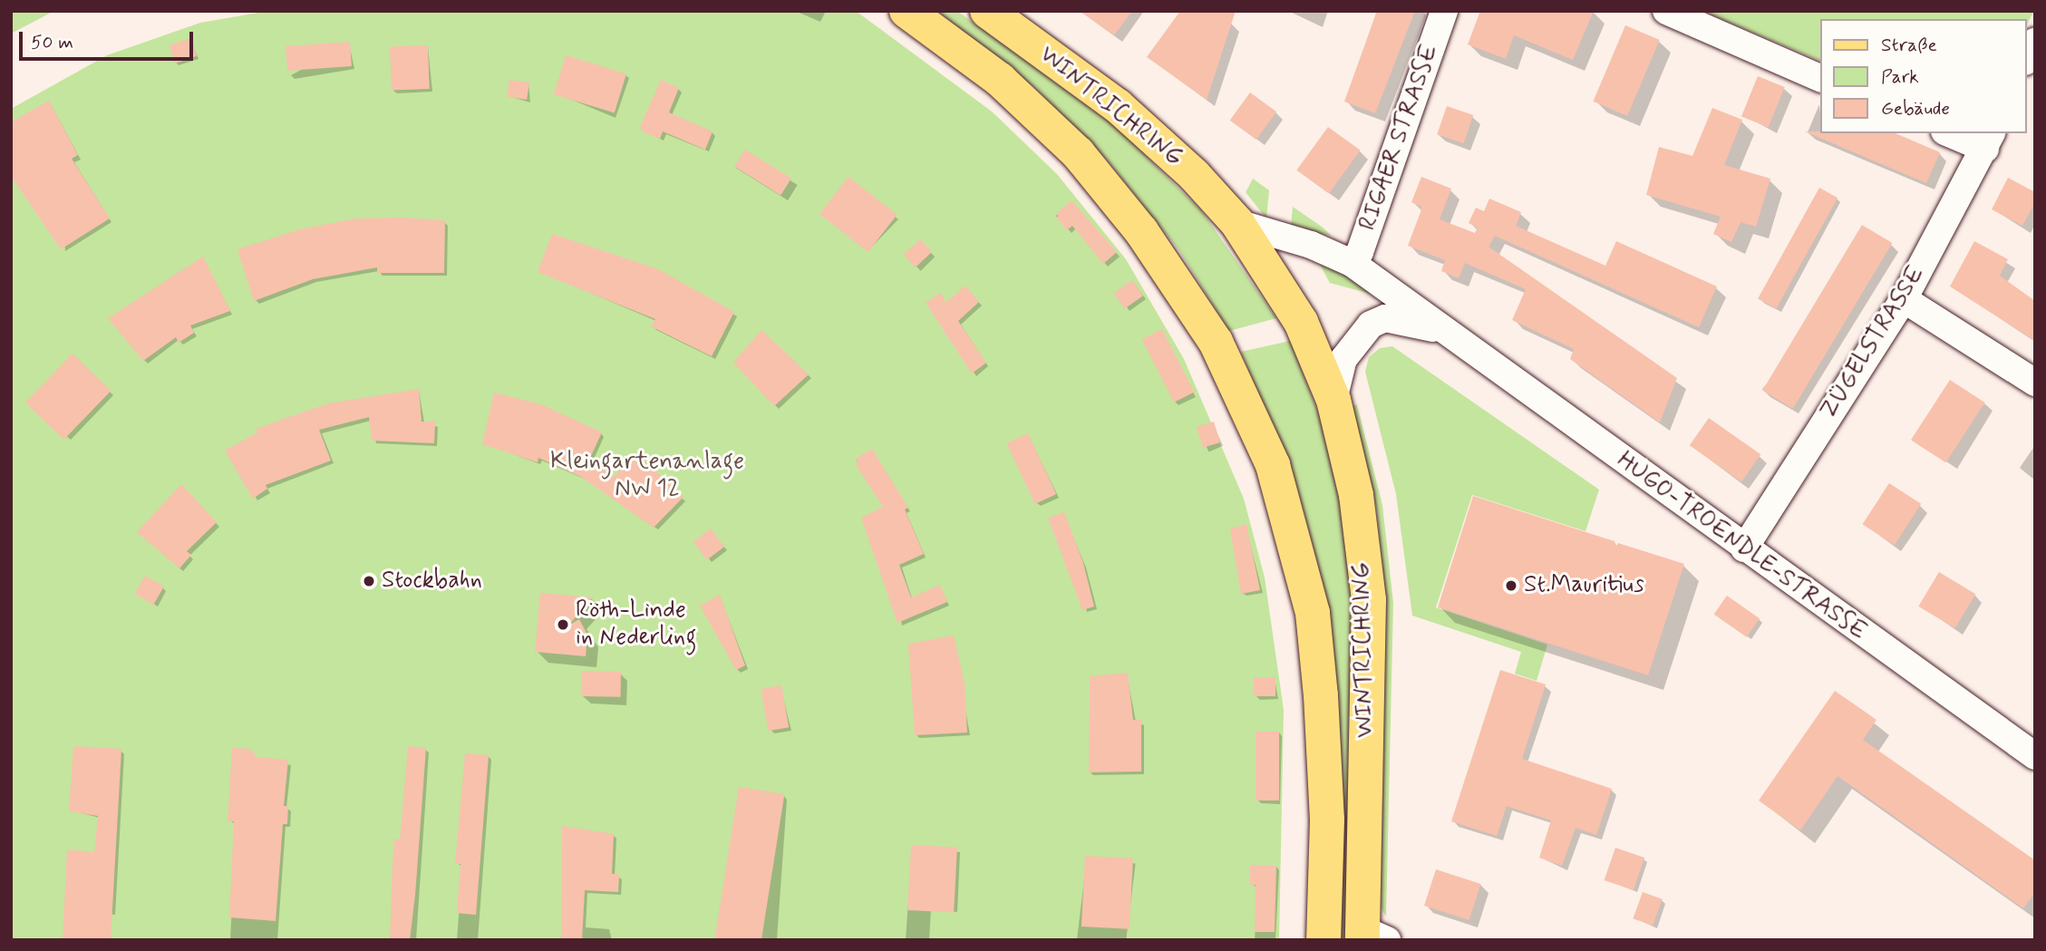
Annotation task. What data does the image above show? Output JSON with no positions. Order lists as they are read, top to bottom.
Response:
{
  "streets": {
    "main road": ["WINTRICHRING"],
    "street": ["RIGAER STRASSE", "ZÜGELSTRASSE", "HUGO-TROENDLE-STRASSE"]
  },
  "crossings": [
    ["WINTRICHRING", "HUGO-TROENDLE-STRASSE"],
    ["RIGAER STRASSE", "HUGO-TROENDLE-STRASSE"],
    ["ZÜGELSTRASSE", "HUGO-TROENDLE-STRASSE"]
  ],
  "parks": ["Kleingartenanlage NW 12"],
  "places": ["Stockbahn", "St.Mauritius", "Röth-Linde in Nederling"],
  "legend": ["Straße", "Park", "Gebäude"],
  "scale_bar": "50 m"
}
